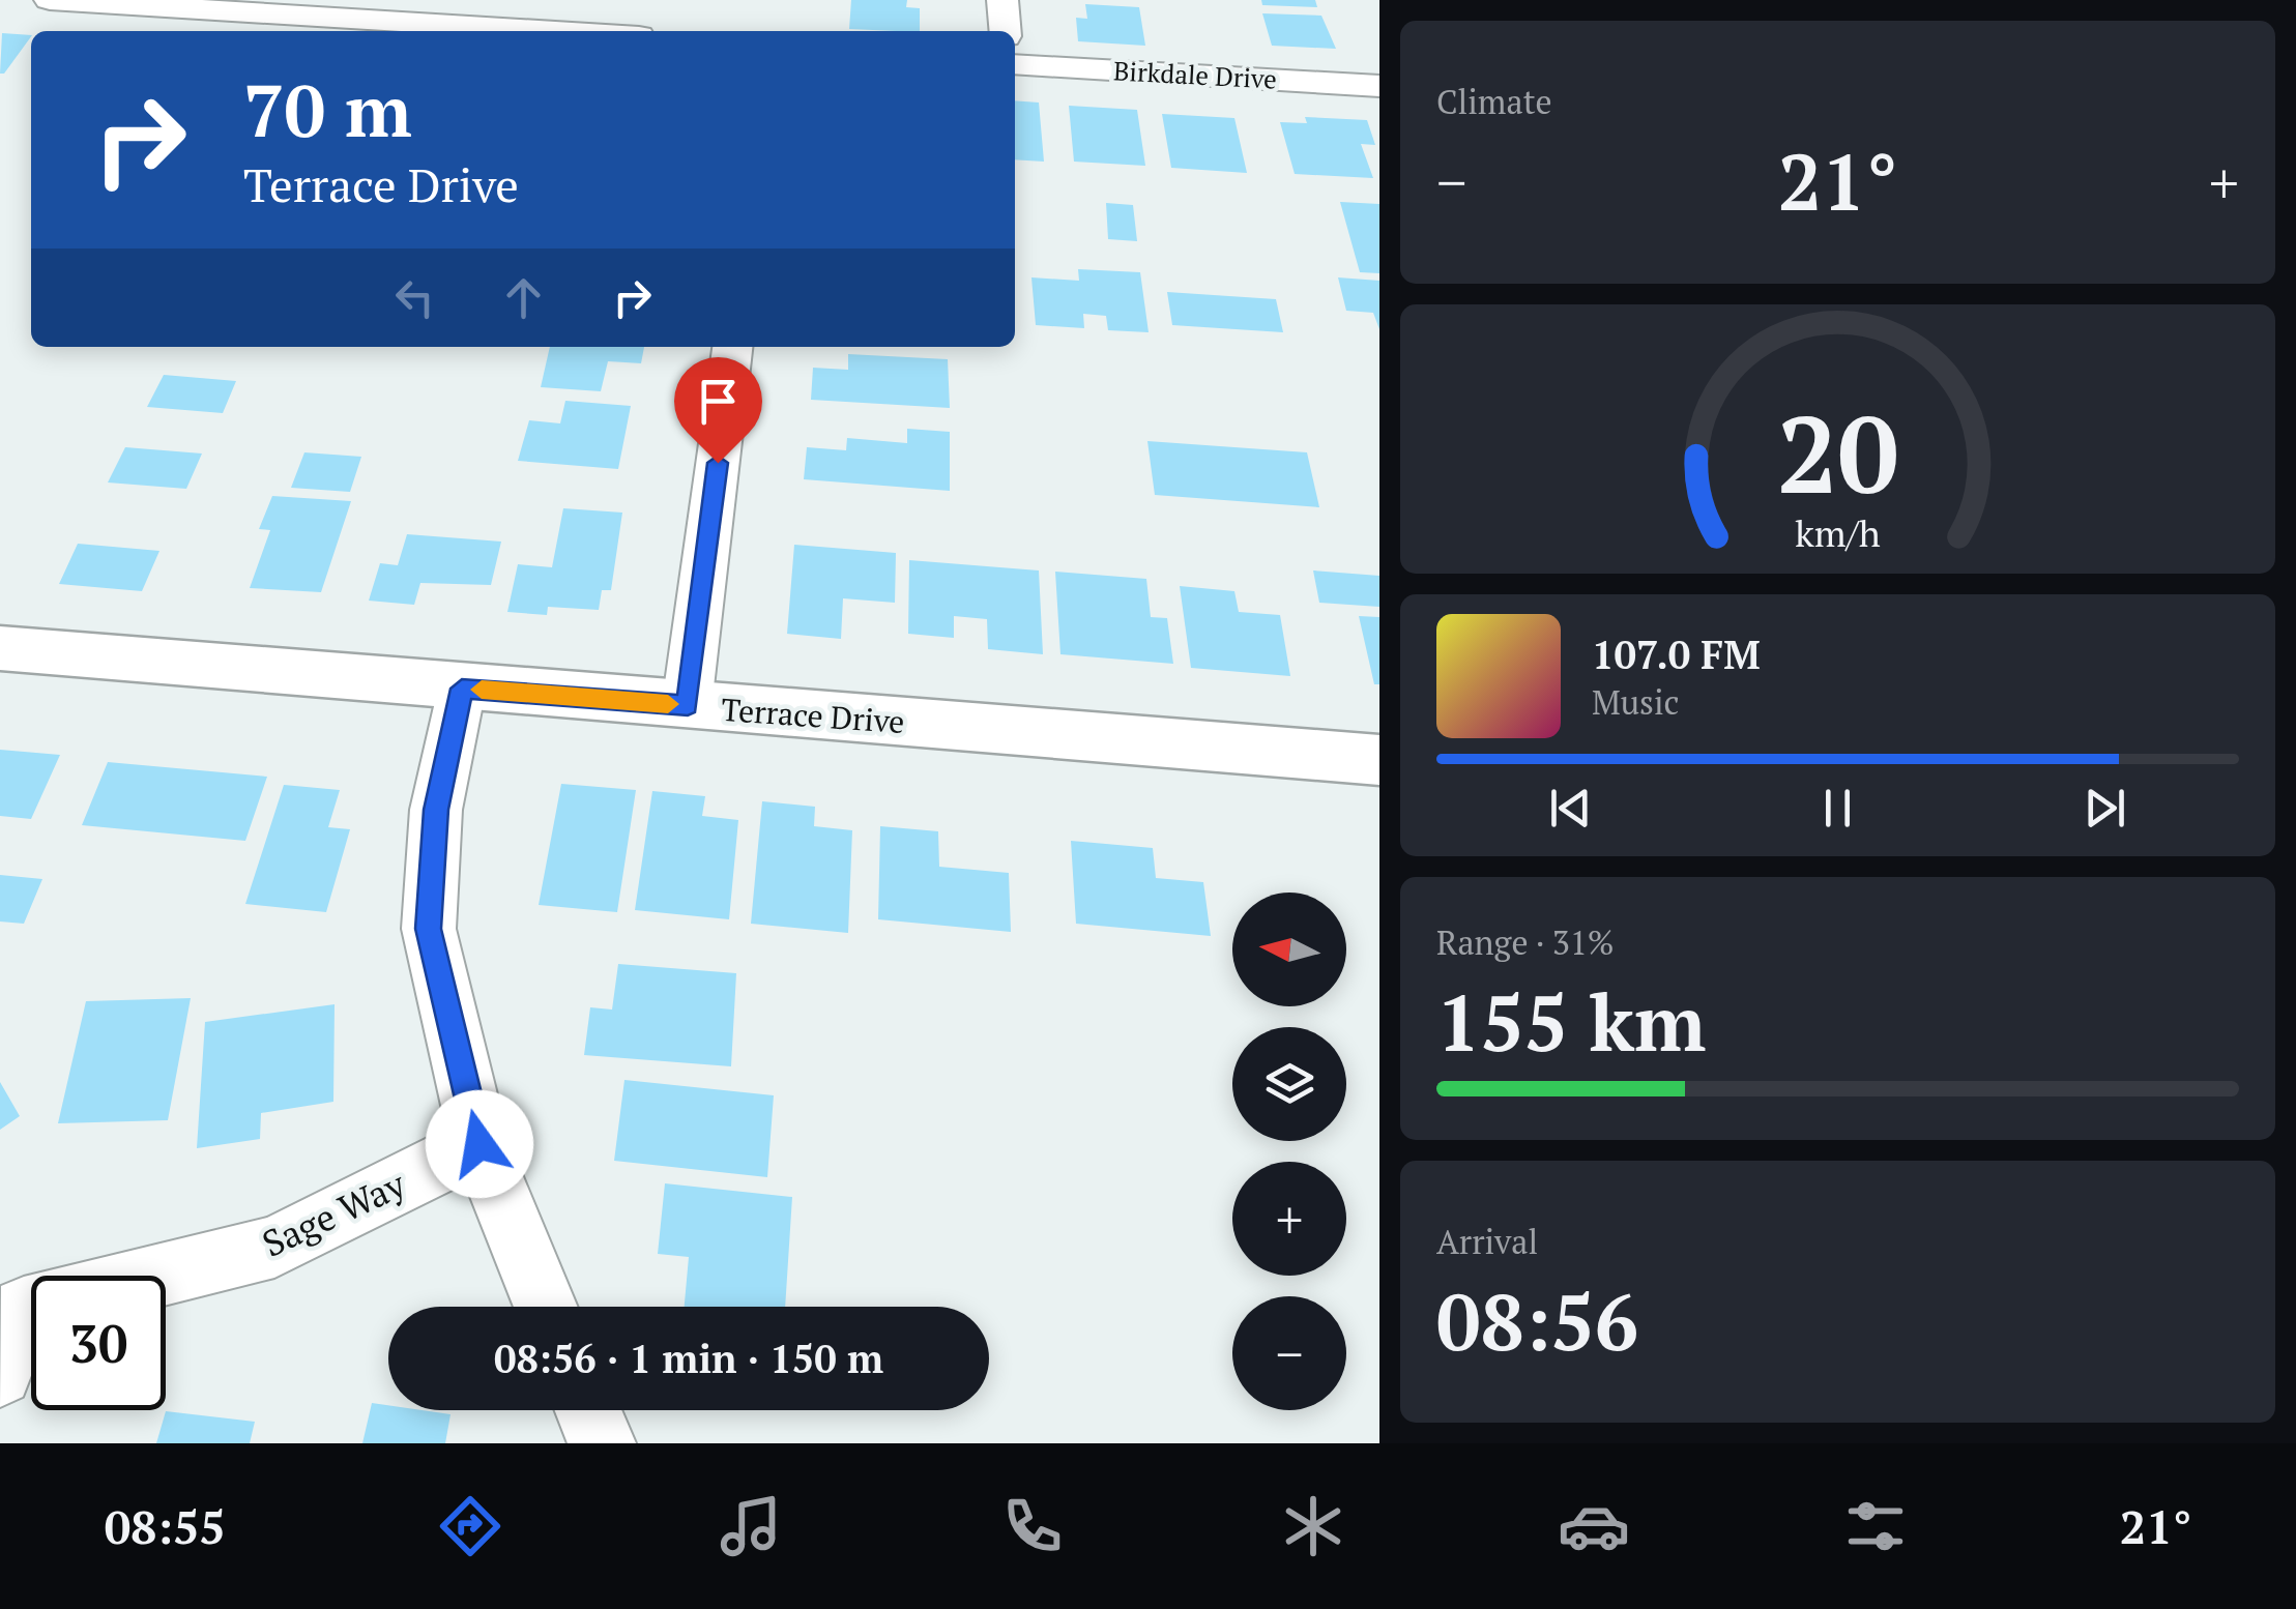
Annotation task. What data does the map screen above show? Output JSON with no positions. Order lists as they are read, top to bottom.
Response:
{
  "streets": {
    "street": ["Birkdale Drive", "Terrace Drive", "Sage Way"]
  },
  "north": "left",
  "page": {
    "tile": [
      "Climate",
      ["Range · 31%", "155 km"],
      ["Arrival", "08:56"]
    ],
    "turn": ["70 m", "Terrace Drive"],
    "heat": ["−", "21°", "+"],
    "song": ["107.0 FM", "Music"],
    "map_buttons": ["+", "−"],
    "limit": "30",
    "trip": "08:56 · 1 min · 150 m",
    "tabs": ["08:55", "21°"],
    "gauge": ["20", "km/h"]
  }
}
